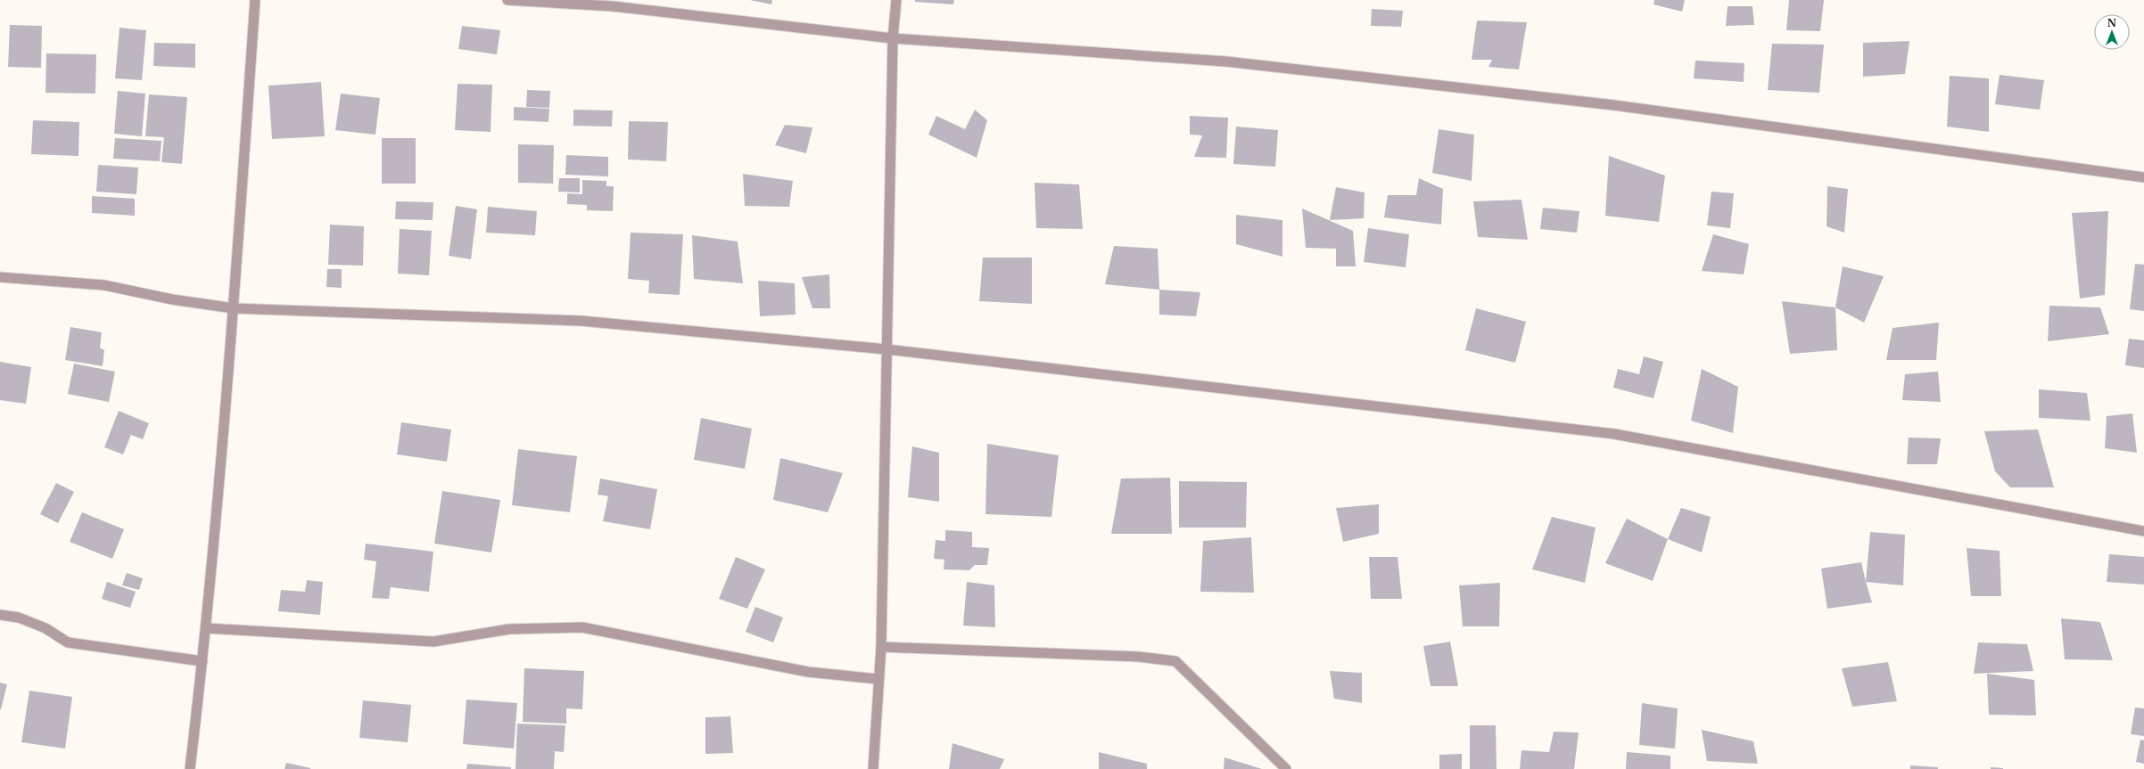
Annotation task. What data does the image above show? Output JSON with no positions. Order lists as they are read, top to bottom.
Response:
{
  "north": "top"
}
